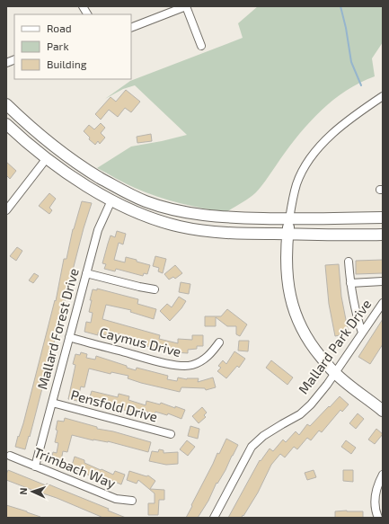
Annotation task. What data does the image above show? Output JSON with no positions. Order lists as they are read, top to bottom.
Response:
{
  "streets": {
    "street": [
      "Mallard Forest Drive",
      "Caymus Drive",
      "Mallard Park Drive",
      "Pensfold Drive",
      "Trimbach Way"
    ]
  },
  "crossings": [
    ["Mallard Forest Drive", "Caymus Drive"],
    ["Mallard Forest Drive", "Pensfold Drive"],
    ["Mallard Forest Drive", "Trimbach Way"]
  ],
  "legend": ["Road", "Park", "Building"],
  "north": "left"
}
